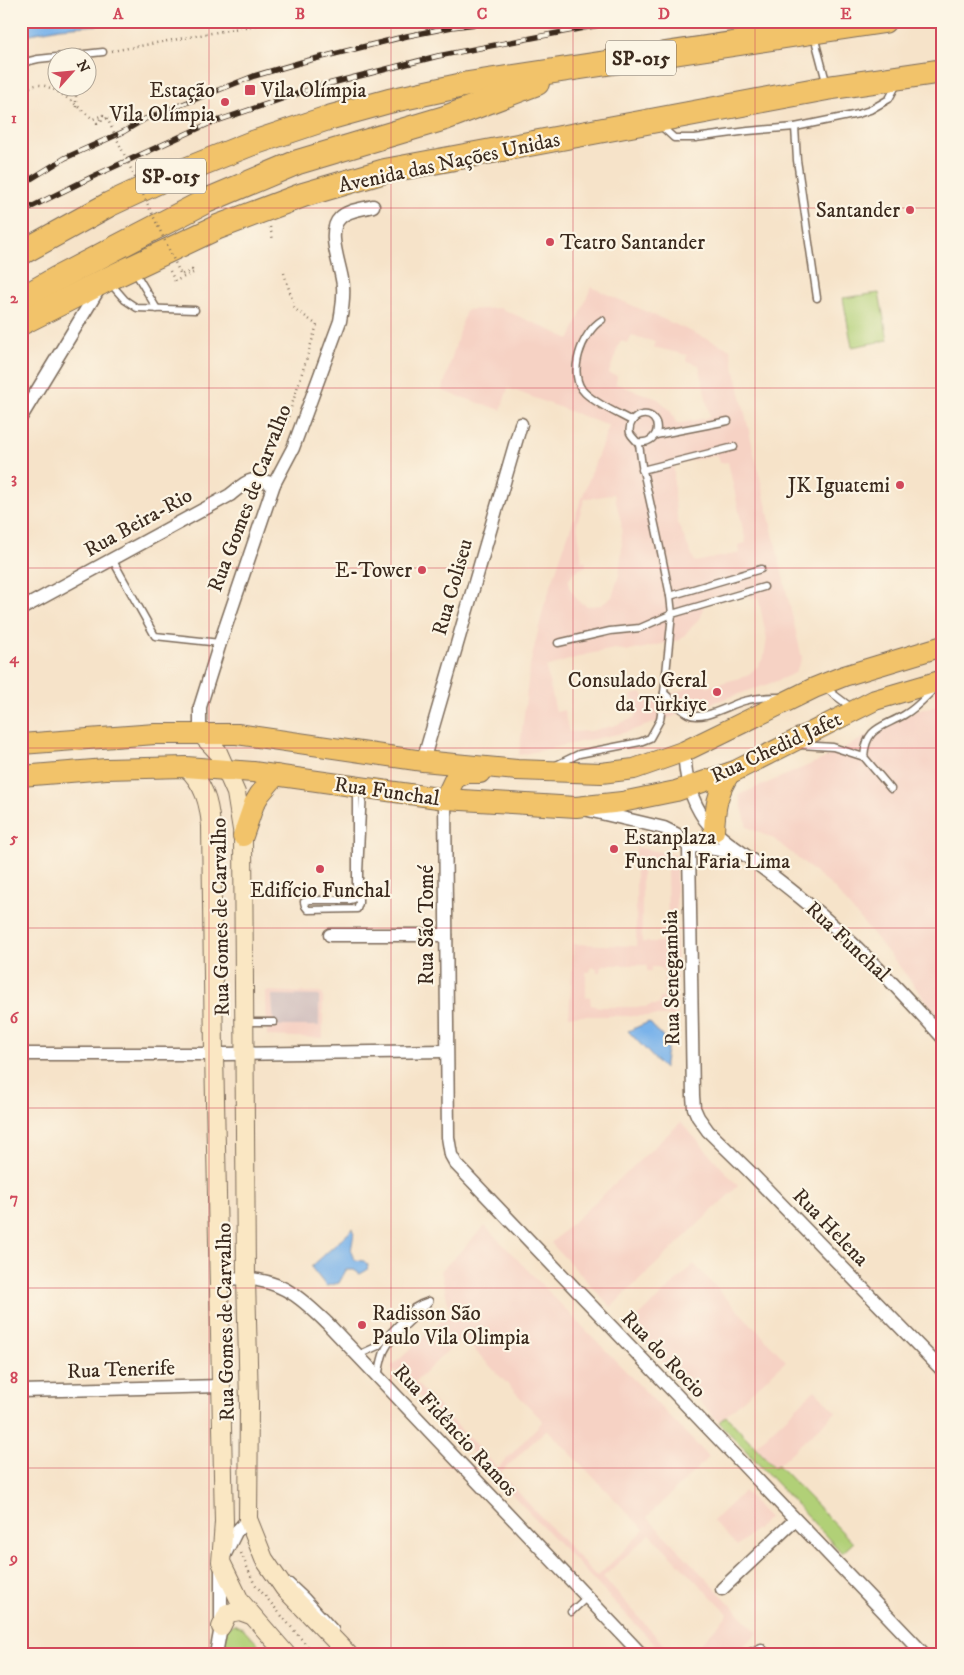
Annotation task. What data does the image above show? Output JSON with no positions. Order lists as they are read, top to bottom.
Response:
{
  "streets": {
    "highway": ["SP-015", "Avenida das Nações Unidas"],
    "main road": ["Rua Chedid Jafet", "Rua Funchal"],
    "street": [
      "Rua Gomes de Carvalho",
      "Rua Beira-Rio",
      "Rua Coliseu",
      "Rua São Tomé",
      "Rua Senegambia",
      "Rua Helena",
      "Rua do Rocio",
      "Rua Tenerife",
      "Rua Fidêncio Ramos"
    ]
  },
  "crossings": [
    ["Rua Gomes de Carvalho", "Rua Beira-Rio"],
    ["Rua Gomes de Carvalho", "Rua Funchal"],
    ["Rua Gomes de Carvalho", "Rua Tenerife"],
    ["Rua Gomes de Carvalho", "Rua Fidêncio Ramos"],
    ["Rua Coliseu", "Rua Funchal"],
    ["Rua Chedid Jafet", "Rua Funchal"],
    ["Rua Funchal", "Rua São Tomé"],
    ["Rua Funchal", "Rua Senegambia"],
    ["Rua São Tomé", "Rua do Rocio"],
    ["Rua Senegambia", "Rua Helena"]
  ],
  "places": {
    "transit": ["Vila Olímpia"],
    "other": [
      "Estação Vila Olímpia",
      "Santander",
      "Teatro Santander",
      "JK Iguatemi",
      "E-Tower",
      "Consulado Geral da Türkiye",
      "Estanplaza Funchal Faria Lima",
      "Edifício Funchal",
      "Radisson São Paulo Vila Olimpia"
    ]
  },
  "north": "top right",
  "grid": {
    "columns": [
      "A",
      "B",
      "C",
      "D",
      "E"
    ],
    "rows": [
      "1",
      "2",
      "3",
      "4",
      "5",
      "6",
      "7",
      "8",
      "9"
    ]
  }
}
